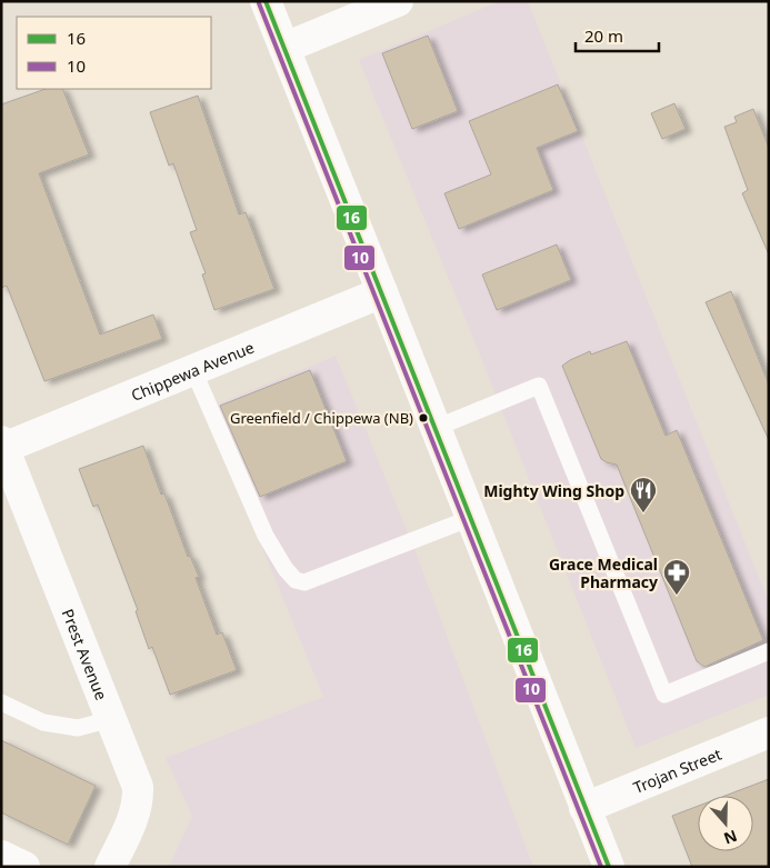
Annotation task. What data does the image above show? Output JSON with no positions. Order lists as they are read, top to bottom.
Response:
{
  "streets": {
    "street": ["Chippewa Avenue", "Prest Avenue", "Trojan Street"]
  },
  "crossings": [
    ["Chippewa Avenue", "Prest Avenue"]
  ],
  "places": {
    "other": ["Greenfield / Chippewa (NB)"],
    "restaurant": ["Mighty Wing Shop"],
    "pharmacy": ["Grace Medical Pharmacy"]
  },
  "lines": ["transit line 16", "transit line 10"],
  "legend": ["16", "10"],
  "scale_bar": "20 m",
  "north": "bottom"
}
